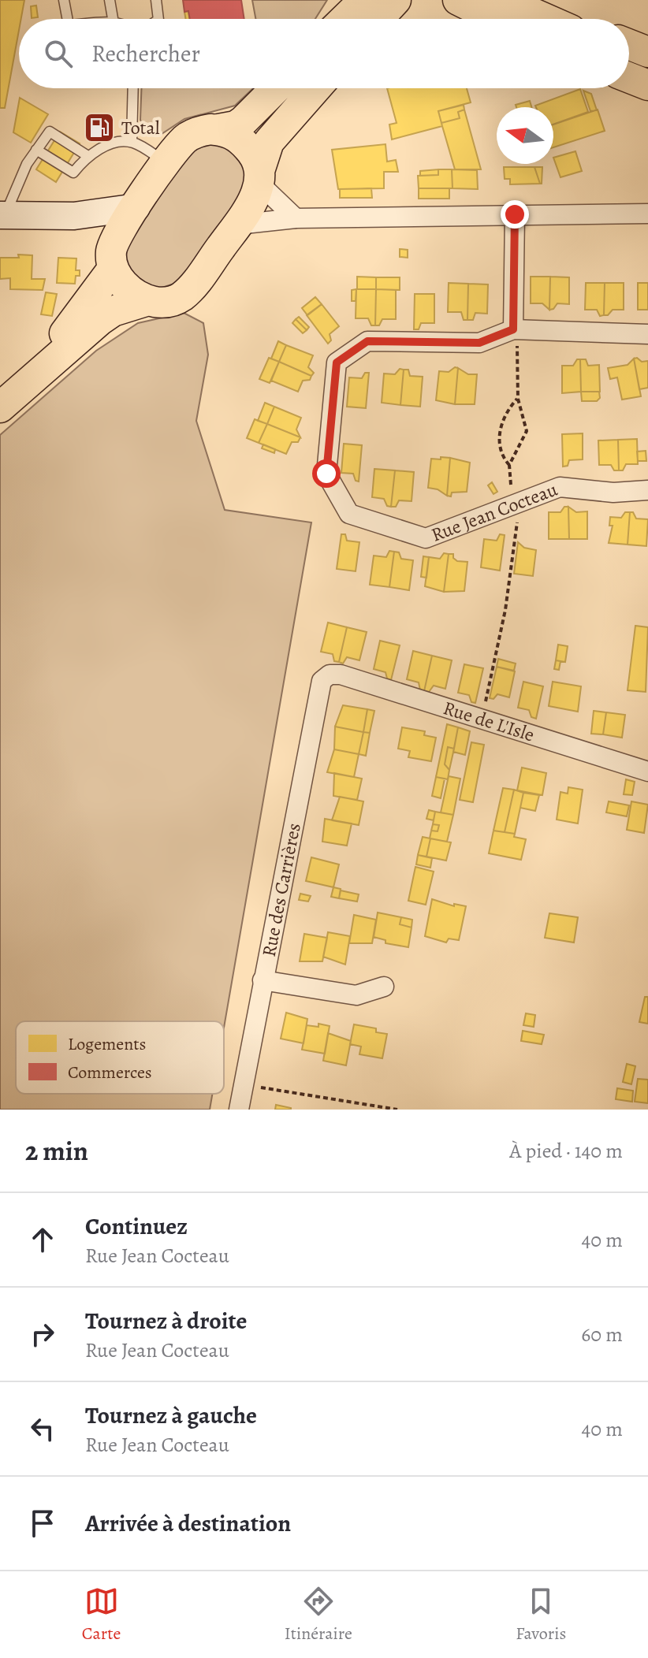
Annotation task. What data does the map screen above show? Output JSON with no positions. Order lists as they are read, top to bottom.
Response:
{
  "streets": {
    "street": ["Rue Jean Cocteau", "Rue de L'Isle", "Rue des Carrières"]
  },
  "crossings": [
    ["Rue de L'Isle", "Rue des Carrières"]
  ],
  "places": {
    "fuel station": ["Total"]
  },
  "legend": ["Logements", "Commerces"],
  "north": "left",
  "page": {
    "search": "Rechercher",
    "heading": ["2 min", "À pied · 140 m"],
    "list": [
      ["Continuez", "Rue Jean Cocteau", "40 m"],
      ["Tournez à droite", "Rue Jean Cocteau", "60 m"],
      ["Tournez à gauche", "Rue Jean Cocteau", "40 m"],
      "Arrivée à destination"
    ],
    "nav": ["Carte", "Itinéraire", "Favoris"]
  }
}
